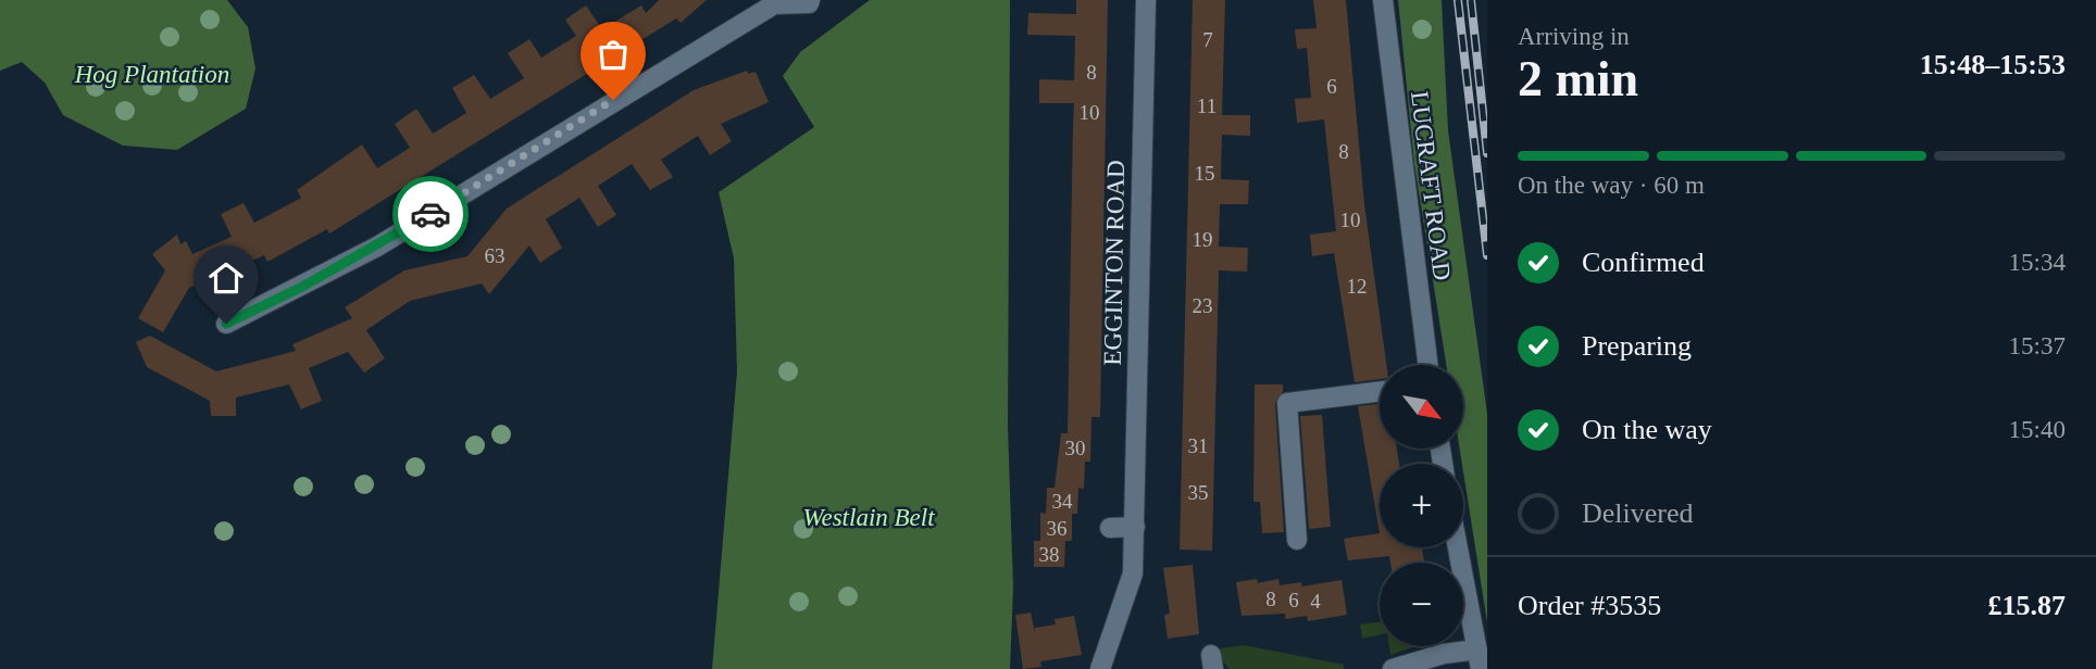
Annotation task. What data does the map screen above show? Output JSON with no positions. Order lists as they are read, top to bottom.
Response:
{
  "streets": {
    "street": ["LUCRAFT ROAD", "EGGINTON ROAD"]
  },
  "parks": ["Hog Plantation", "Westlain Belt"],
  "house_numbers": [
    "7",
    "8",
    "6",
    "11",
    "10",
    "8",
    "15",
    "10",
    "19",
    "63",
    "12",
    "23",
    "31",
    "30",
    "35",
    "34",
    "36",
    "38",
    "8",
    "6",
    "4"
  ],
  "north": "bottom right",
  "page": {
    "heading": ["2 min", "Arriving in", "15:48–15:53"],
    "panel": ["Order #3535", "£15.87"],
    "bar": "On the way · 60 m",
    "list": [
      ["Confirmed", "15:34"],
      ["Preparing", "15:37"],
      ["On the way", "15:40"],
      "Delivered"
    ],
    "map_buttons": ["+", "−"]
  }
}
